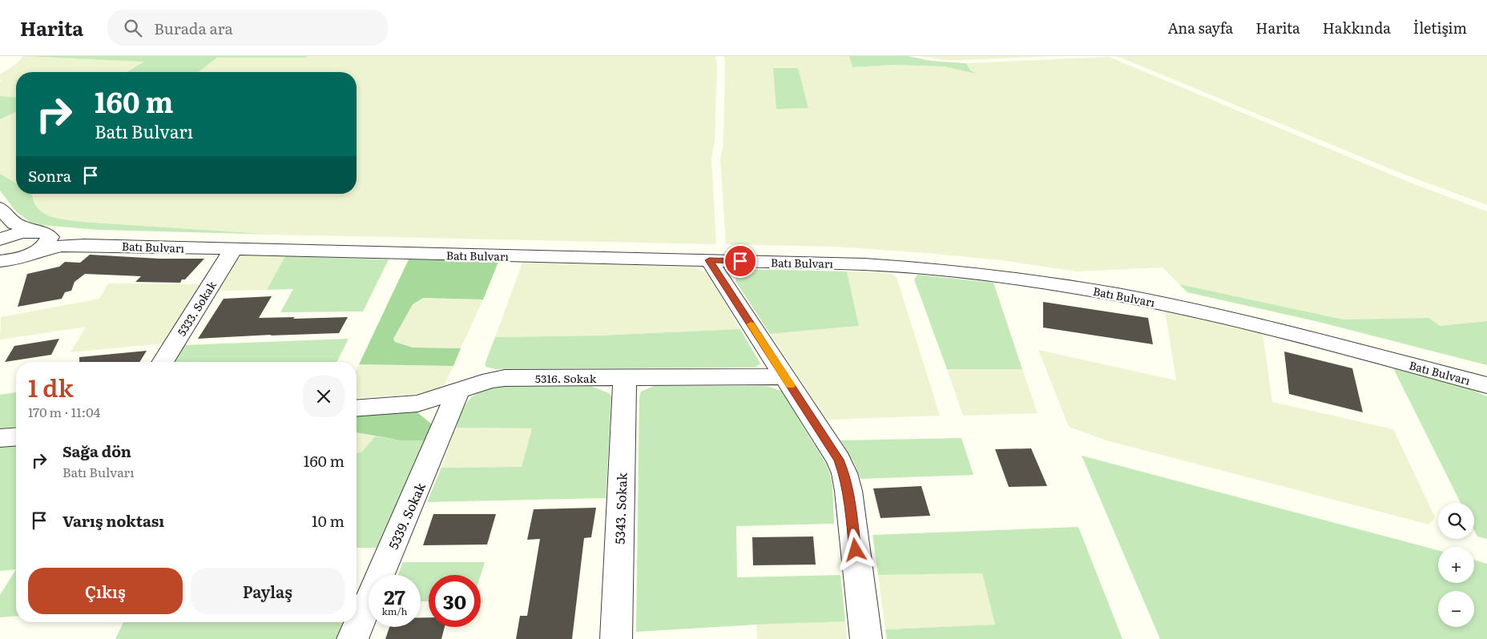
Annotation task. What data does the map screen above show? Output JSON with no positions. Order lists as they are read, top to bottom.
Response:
{
  "streets": {
    "street": [
      "Batı Bulvarı",
      "5333. Sokak",
      "5316. Sokak",
      "5343. Sokak",
      "5339. Sokak"
    ]
  },
  "crossings": [
    ["Batı Bulvarı", "5333. Sokak"],
    ["5316. Sokak", "5343. Sokak"],
    ["5316. Sokak", "5339. Sokak"]
  ],
  "page": {
    "header": "Harita",
    "search": "Burada ara",
    "nav": [
      "Ana sayfa",
      "Harita",
      "Hakkında",
      "İletişim"
    ],
    "turn": ["160 m", "Batı Bulvarı"],
    "then": "Sonra",
    "heading": ["1 dk", "170 m · 11:04"],
    "list": [
      {
        "name": "Sağa dön",
        "note": "Batı Bulvarı",
        "value": "160 m"
      },
      {
        "name": "Varış noktası",
        "value": "10 m"
      }
    ],
    "map_buttons": ["+", "−"],
    "buttons": ["Çıkış", "Paylaş"],
    "speed": "27 km/h",
    "limit": "30"
  }
}
